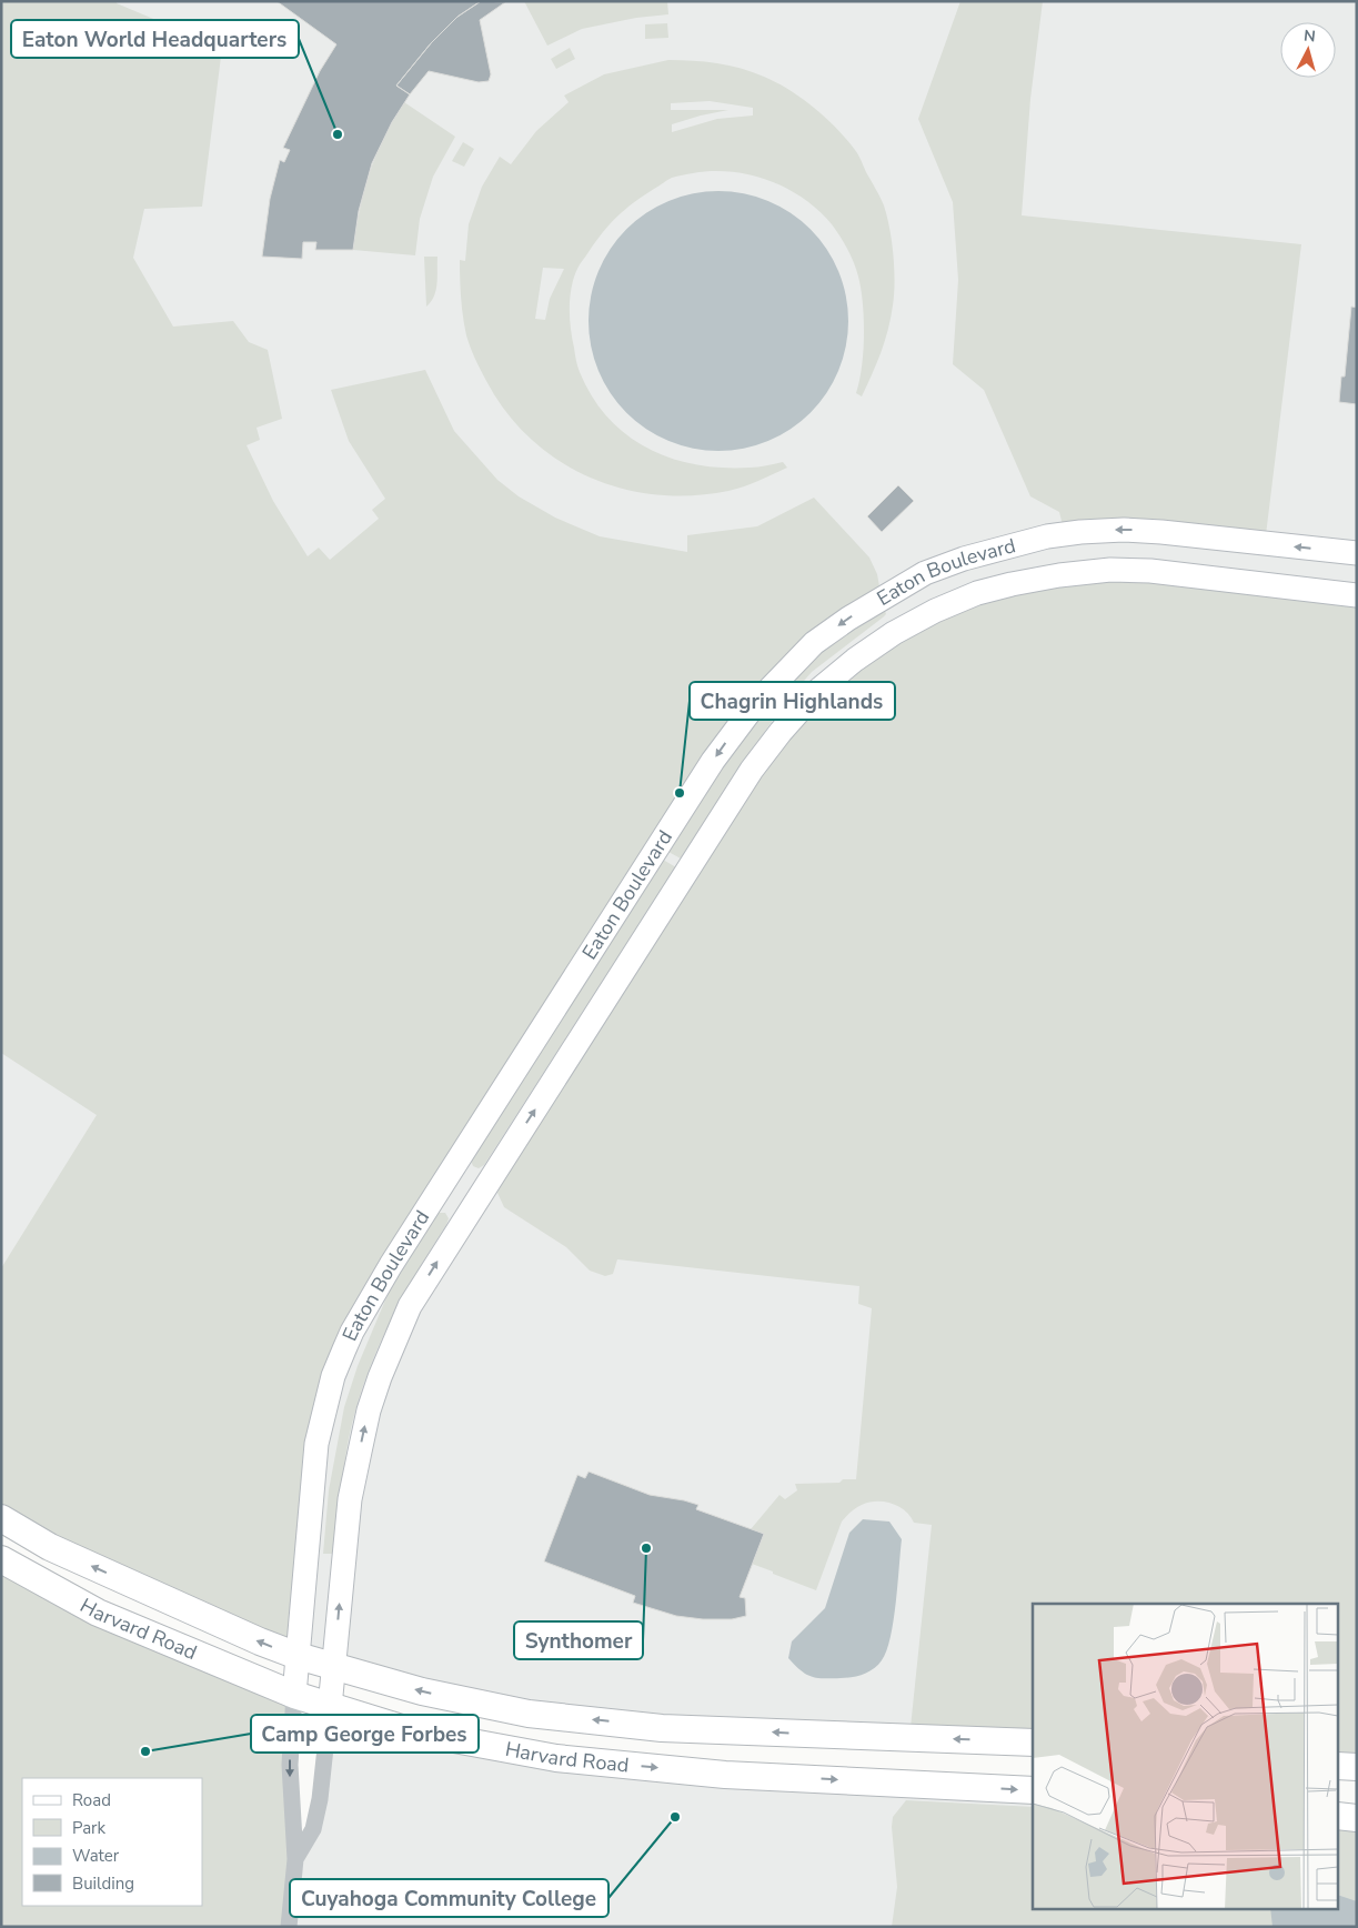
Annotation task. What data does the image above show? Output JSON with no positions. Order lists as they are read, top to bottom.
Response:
{
  "streets": {
    "main road": ["Harvard Road"],
    "street": ["Eaton Boulevard"]
  },
  "crossings": [
    ["Eaton Boulevard", "Harvard Road"]
  ],
  "places": [
    "Eaton World Headquarters",
    "Chagrin Highlands",
    "Synthomer",
    "Camp George Forbes",
    "Cuyahoga Community College"
  ],
  "legend": [
    "Road",
    "Park",
    "Water",
    "Building"
  ],
  "north": "top"
}
